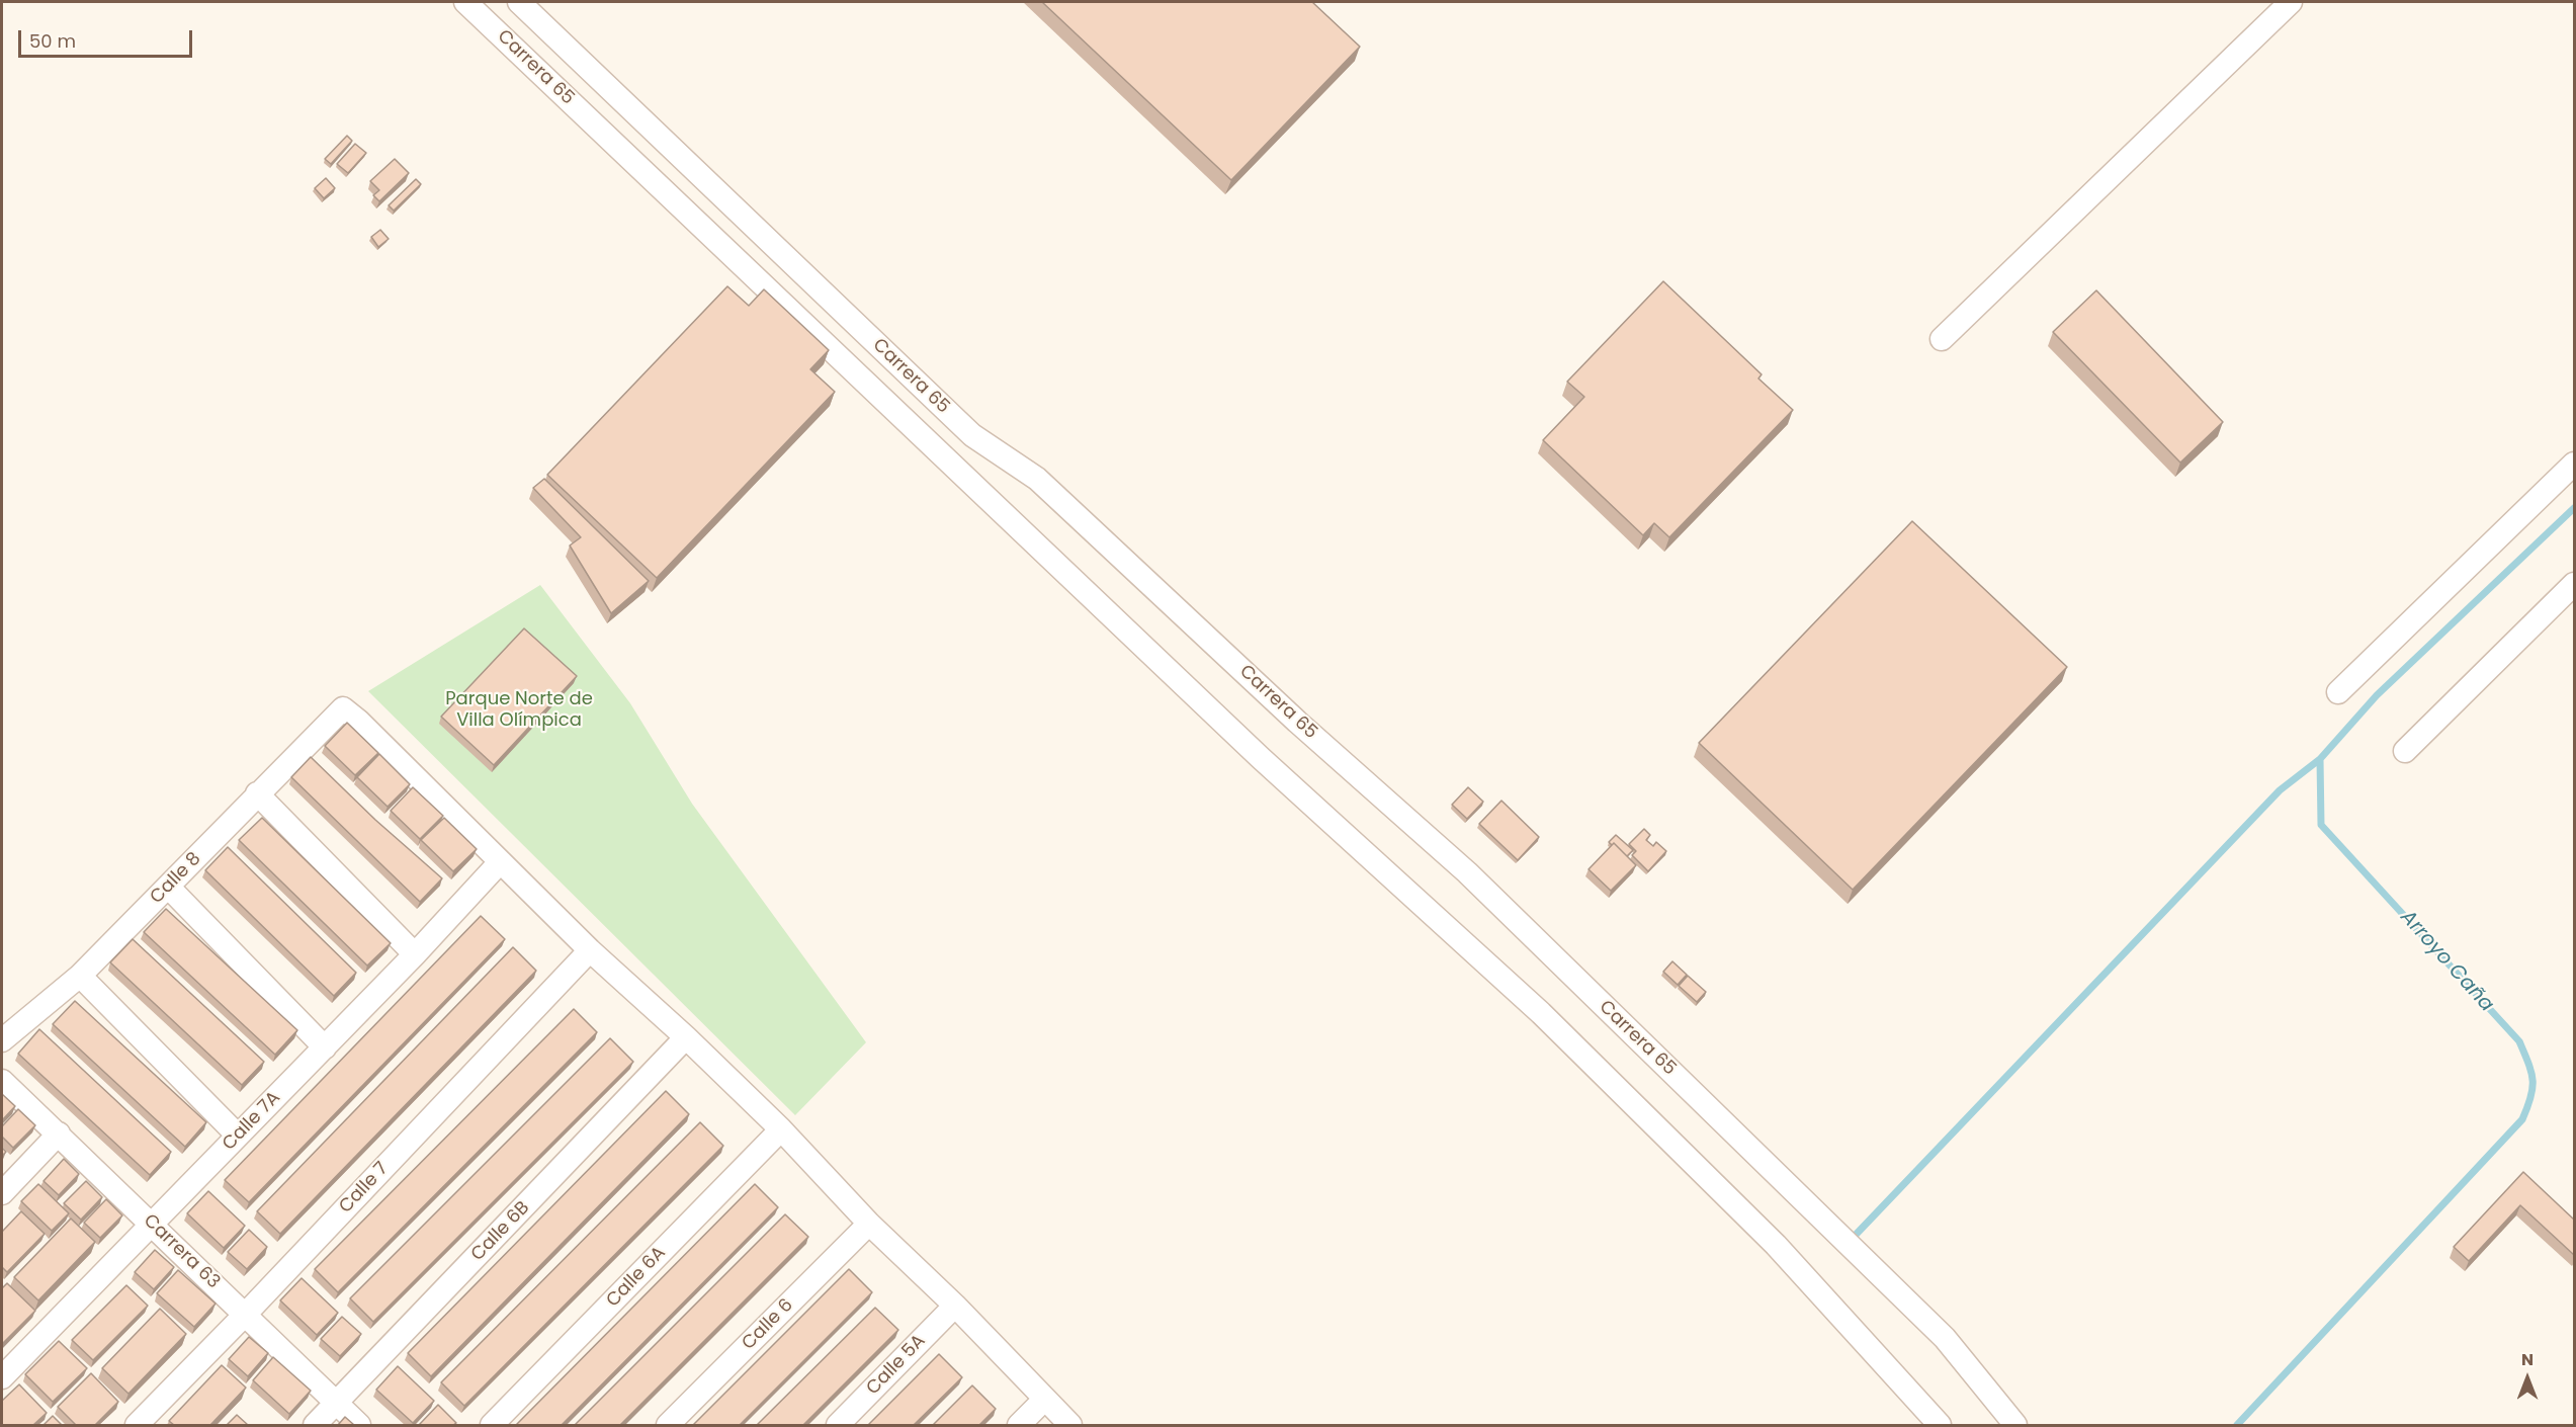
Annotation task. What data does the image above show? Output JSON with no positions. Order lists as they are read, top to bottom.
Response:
{
  "streets": {
    "street": [
      "Carrera 65",
      "Calle 8",
      "Calle 7A",
      "Calle 7",
      "Calle 6B",
      "Carrera 63",
      "Calle 6A",
      "Calle 6",
      "Calle 5A"
    ]
  },
  "crossings": [
    ["Calle 8", "Calle 7A"],
    ["Calle 7A", "Carrera 63"],
    ["Calle 7", "Carrera 63"],
    ["Calle 6B", "Carrera 63"]
  ],
  "water": ["Arroyo Caña"],
  "parks": ["Parque Norte de Villa Olímpica"],
  "scale_bar": "50 m",
  "north": "top"
}
